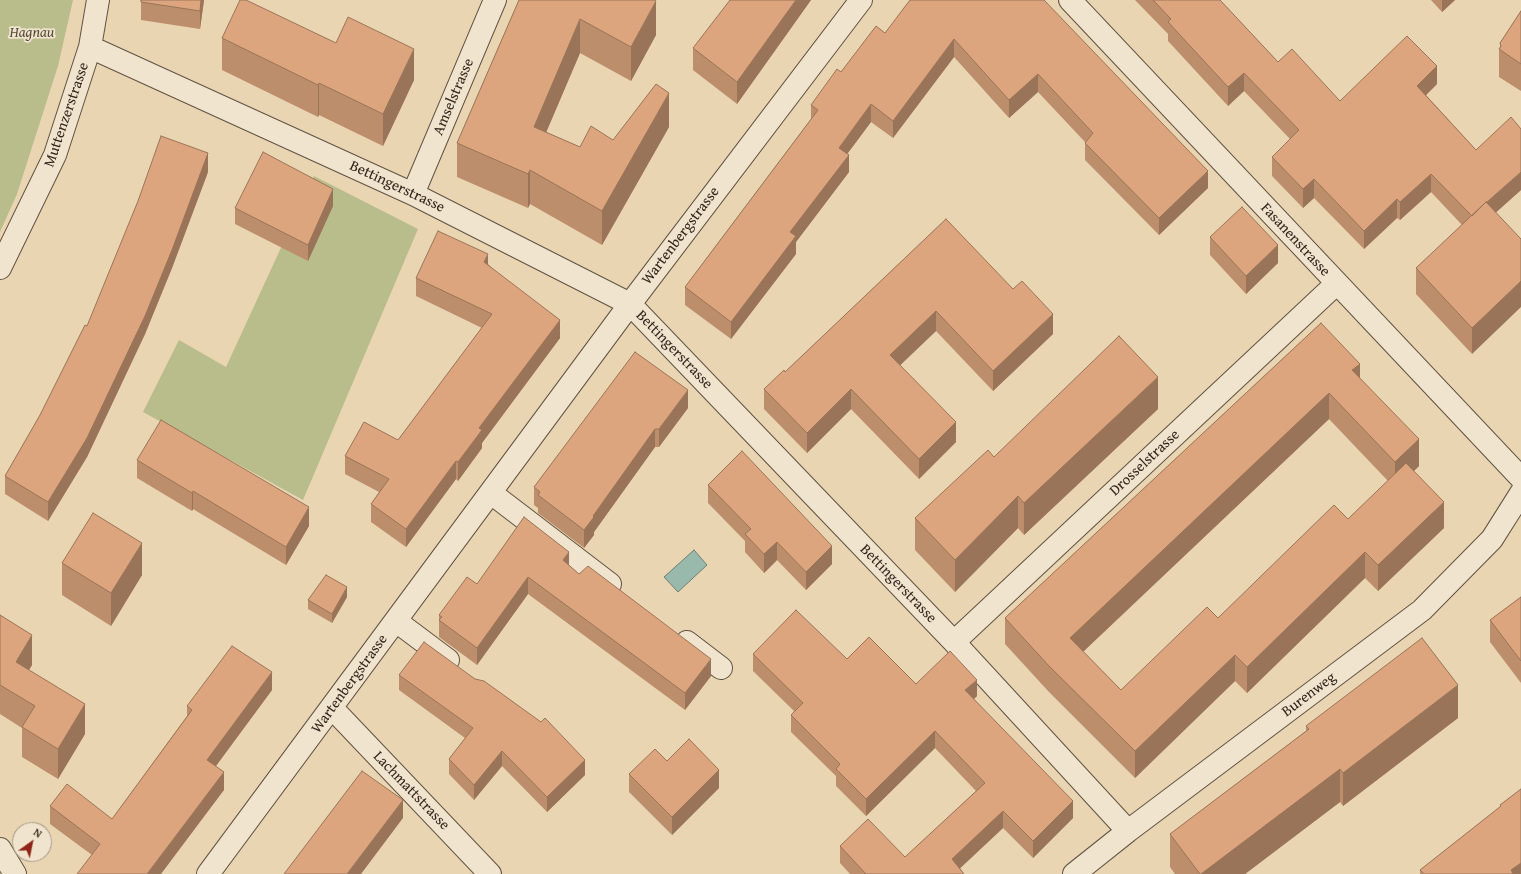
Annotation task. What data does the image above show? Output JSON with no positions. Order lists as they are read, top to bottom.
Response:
{
  "streets": {
    "street": [
      "Amselstrasse",
      "Muttenzerstrasse",
      "Bettingerstrasse",
      "Wartenbergstrasse",
      "Fasanenstrasse",
      "Drosselstrasse",
      "Burenweg",
      "Lachmattstrasse"
    ]
  },
  "crossings": [
    ["Amselstrasse", "Bettingerstrasse"],
    ["Muttenzerstrasse", "Bettingerstrasse"],
    ["Bettingerstrasse", "Wartenbergstrasse"],
    ["Bettingerstrasse", "Drosselstrasse"],
    ["Bettingerstrasse", "Burenweg"],
    ["Wartenbergstrasse", "Lachmattstrasse"],
    ["Fasanenstrasse", "Drosselstrasse"]
  ],
  "parks": ["Hagnau"],
  "north": "top right"
}
